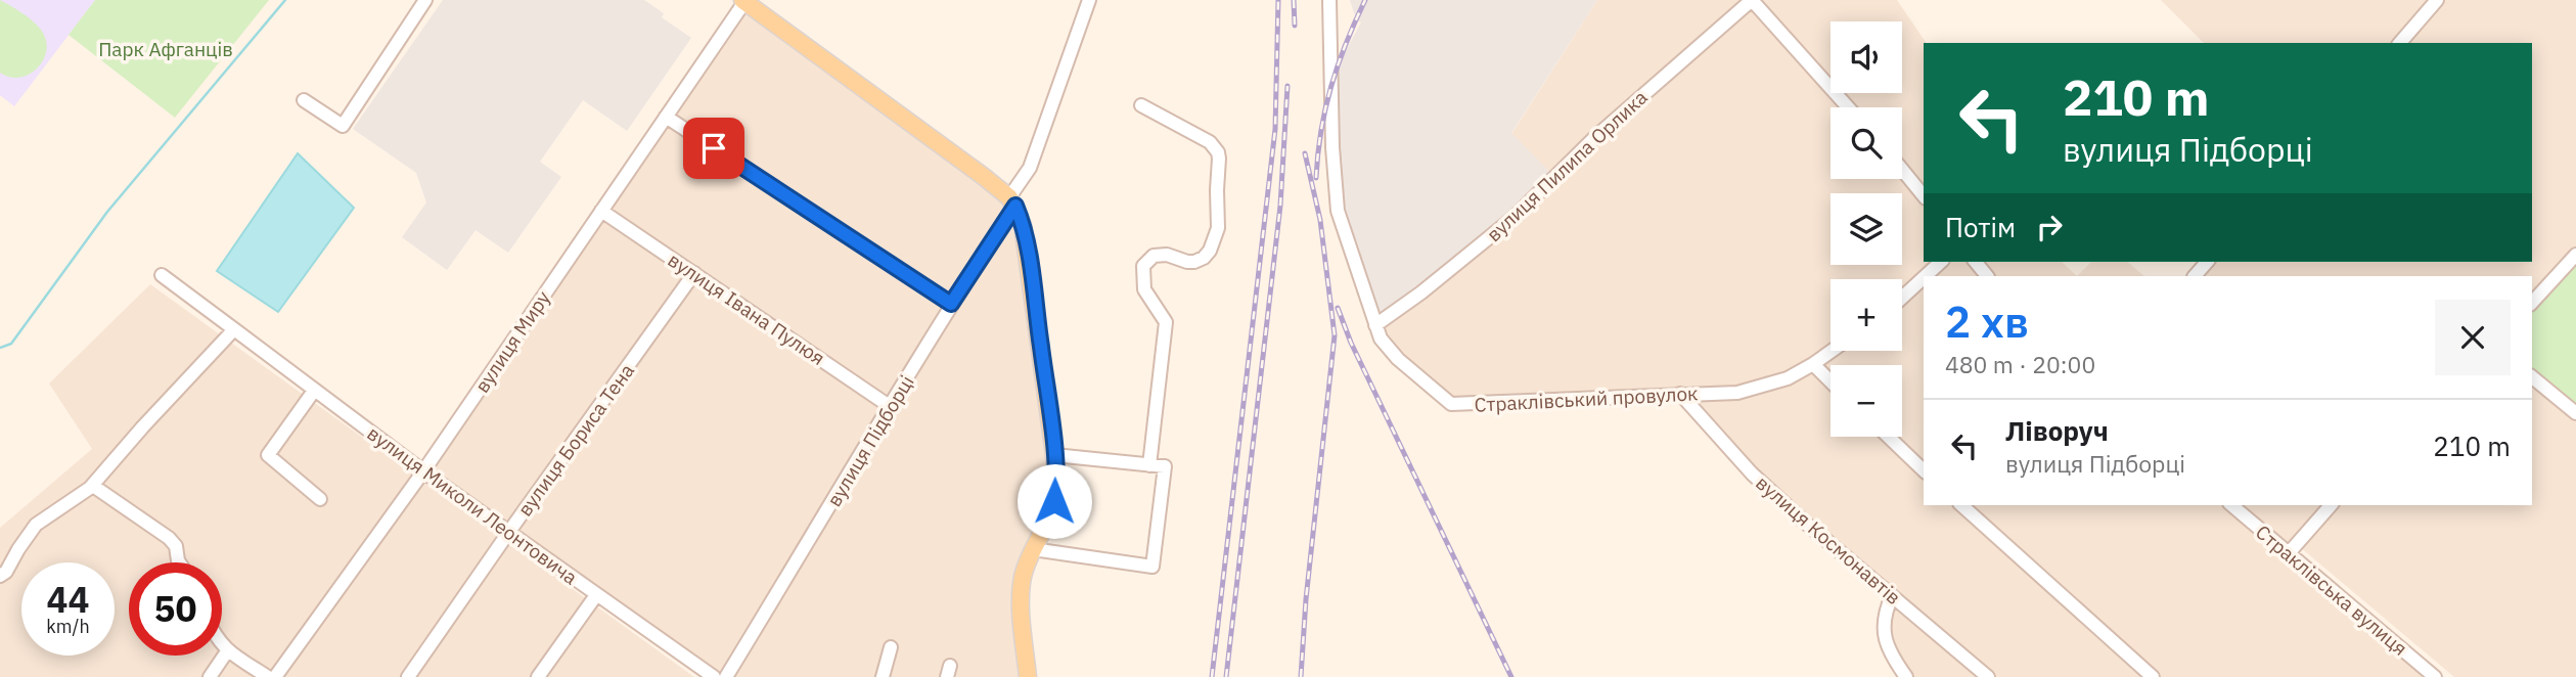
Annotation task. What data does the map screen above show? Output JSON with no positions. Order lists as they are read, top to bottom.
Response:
{
  "streets": {
    "street": [
      "вулиця Пилипа Орлика",
      "вулиця Івана Пулюя",
      "вулиця Миру",
      "Страклівський провулок",
      "вулиця Бориса Тена",
      "вулиця Підборці",
      "вулиця Миколи Леонтовича",
      "вулиця Космонавтів",
      "Страклівська вулиця"
    ]
  },
  "crossings": [
    ["вулиця Пилипа Орлика", "Страклівський провулок"],
    ["вулиця Івана Пулюя", "вулиця Миру"],
    ["вулиця Івана Пулюя", "вулиця Бориса Тена"],
    ["вулиця Івана Пулюя", "вулиця Підборці"],
    ["вулиця Миру", "вулиця Миколи Леонтовича"],
    ["Страклівський провулок", "вулиця Космонавтів"],
    ["вулиця Бориса Тена", "вулиця Миколи Леонтовича"]
  ],
  "parks": ["Парк Афганців"],
  "page": {
    "map_buttons": ["+", "−"],
    "turn": ["210 m", "вулиця Підборці"],
    "then": "Потім",
    "heading": ["2 хв", "480 m · 20:00"],
    "list": [
      {
        "name": "Ліворуч",
        "note": "вулиця Підборці",
        "value": "210 m"
      }
    ],
    "speed": "44 km/h",
    "limit": "50"
  }
}
